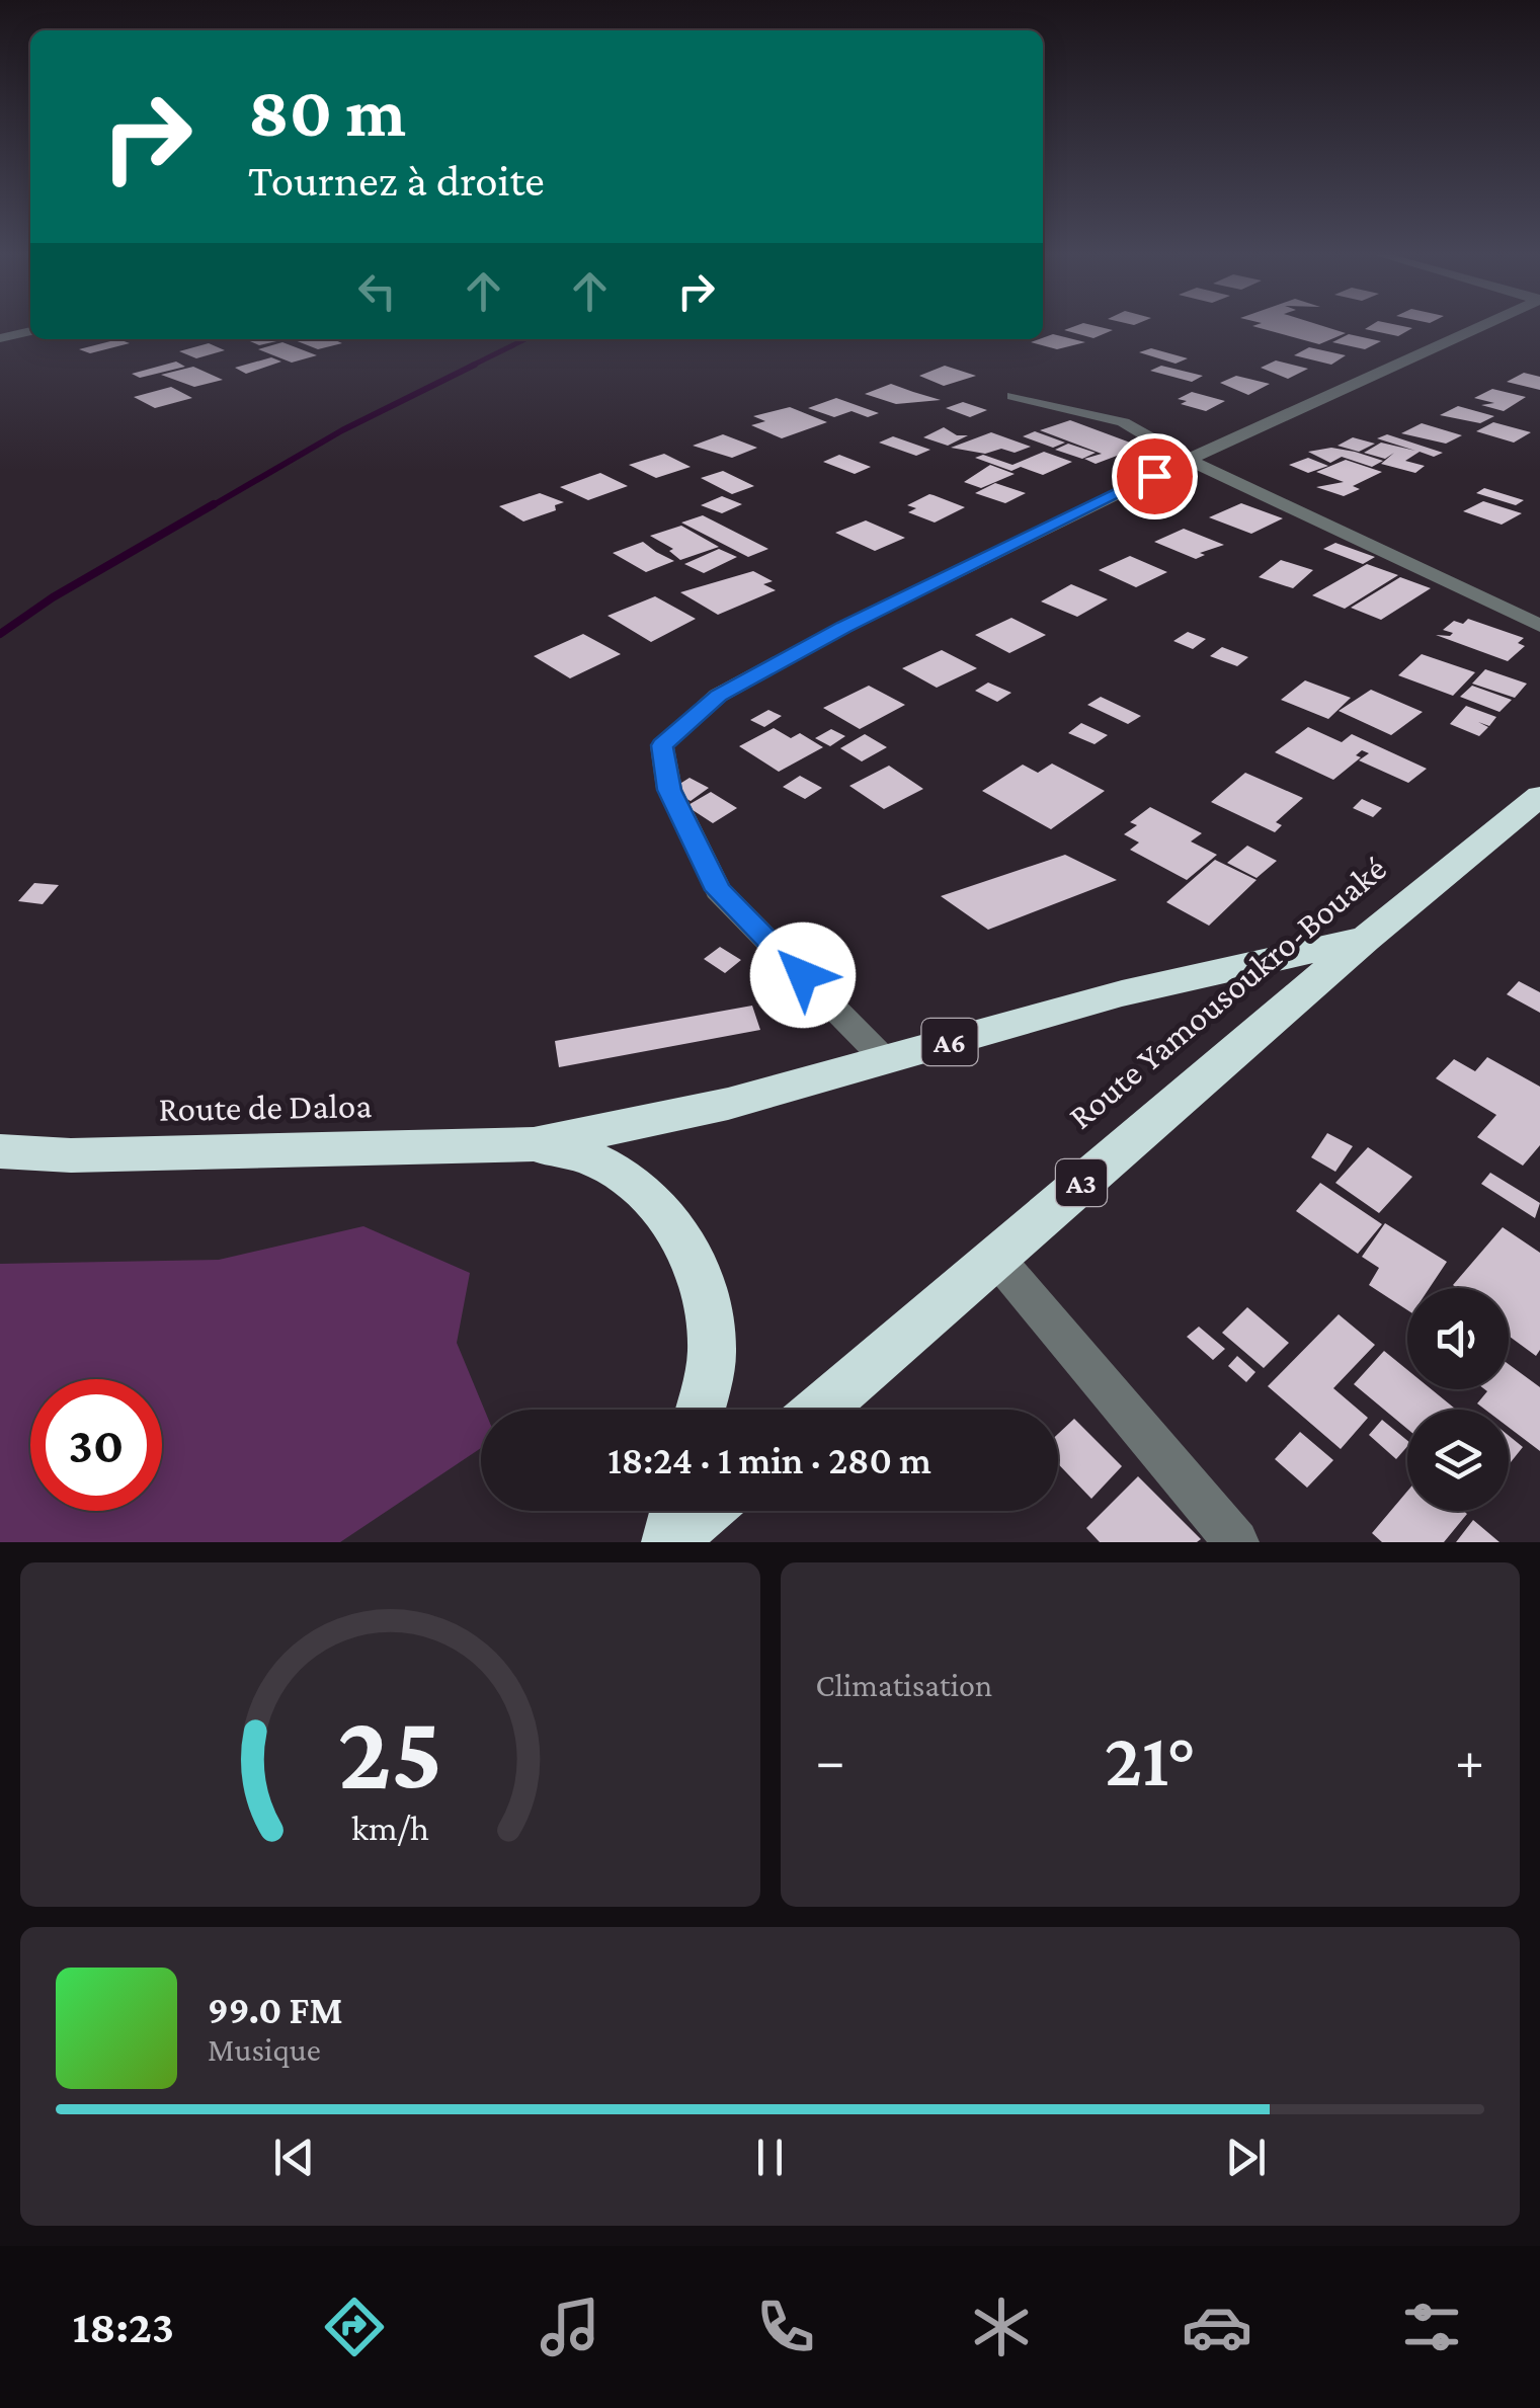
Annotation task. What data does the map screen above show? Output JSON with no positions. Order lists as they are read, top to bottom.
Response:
{
  "streets": {
    "highway": [
      "Route Yamousoukro-Bouaké",
      "A6",
      "Route de Daloa",
      "A3"
    ]
  },
  "crossings": [
    ["Route Yamousoukro-Bouaké", "A6"],
    ["A6", "Route de Daloa"]
  ],
  "page": {
    "turn": ["80 m", "Tournez à droite"],
    "limit": "30",
    "trip": "18:24 · 1 min · 280 m",
    "tile": "Climatisation",
    "heat": ["−", "21°", "+"],
    "song": ["99.0 FM", "Musique"],
    "tabs": "18:23",
    "gauge": ["25", "km/h"]
  }
}
